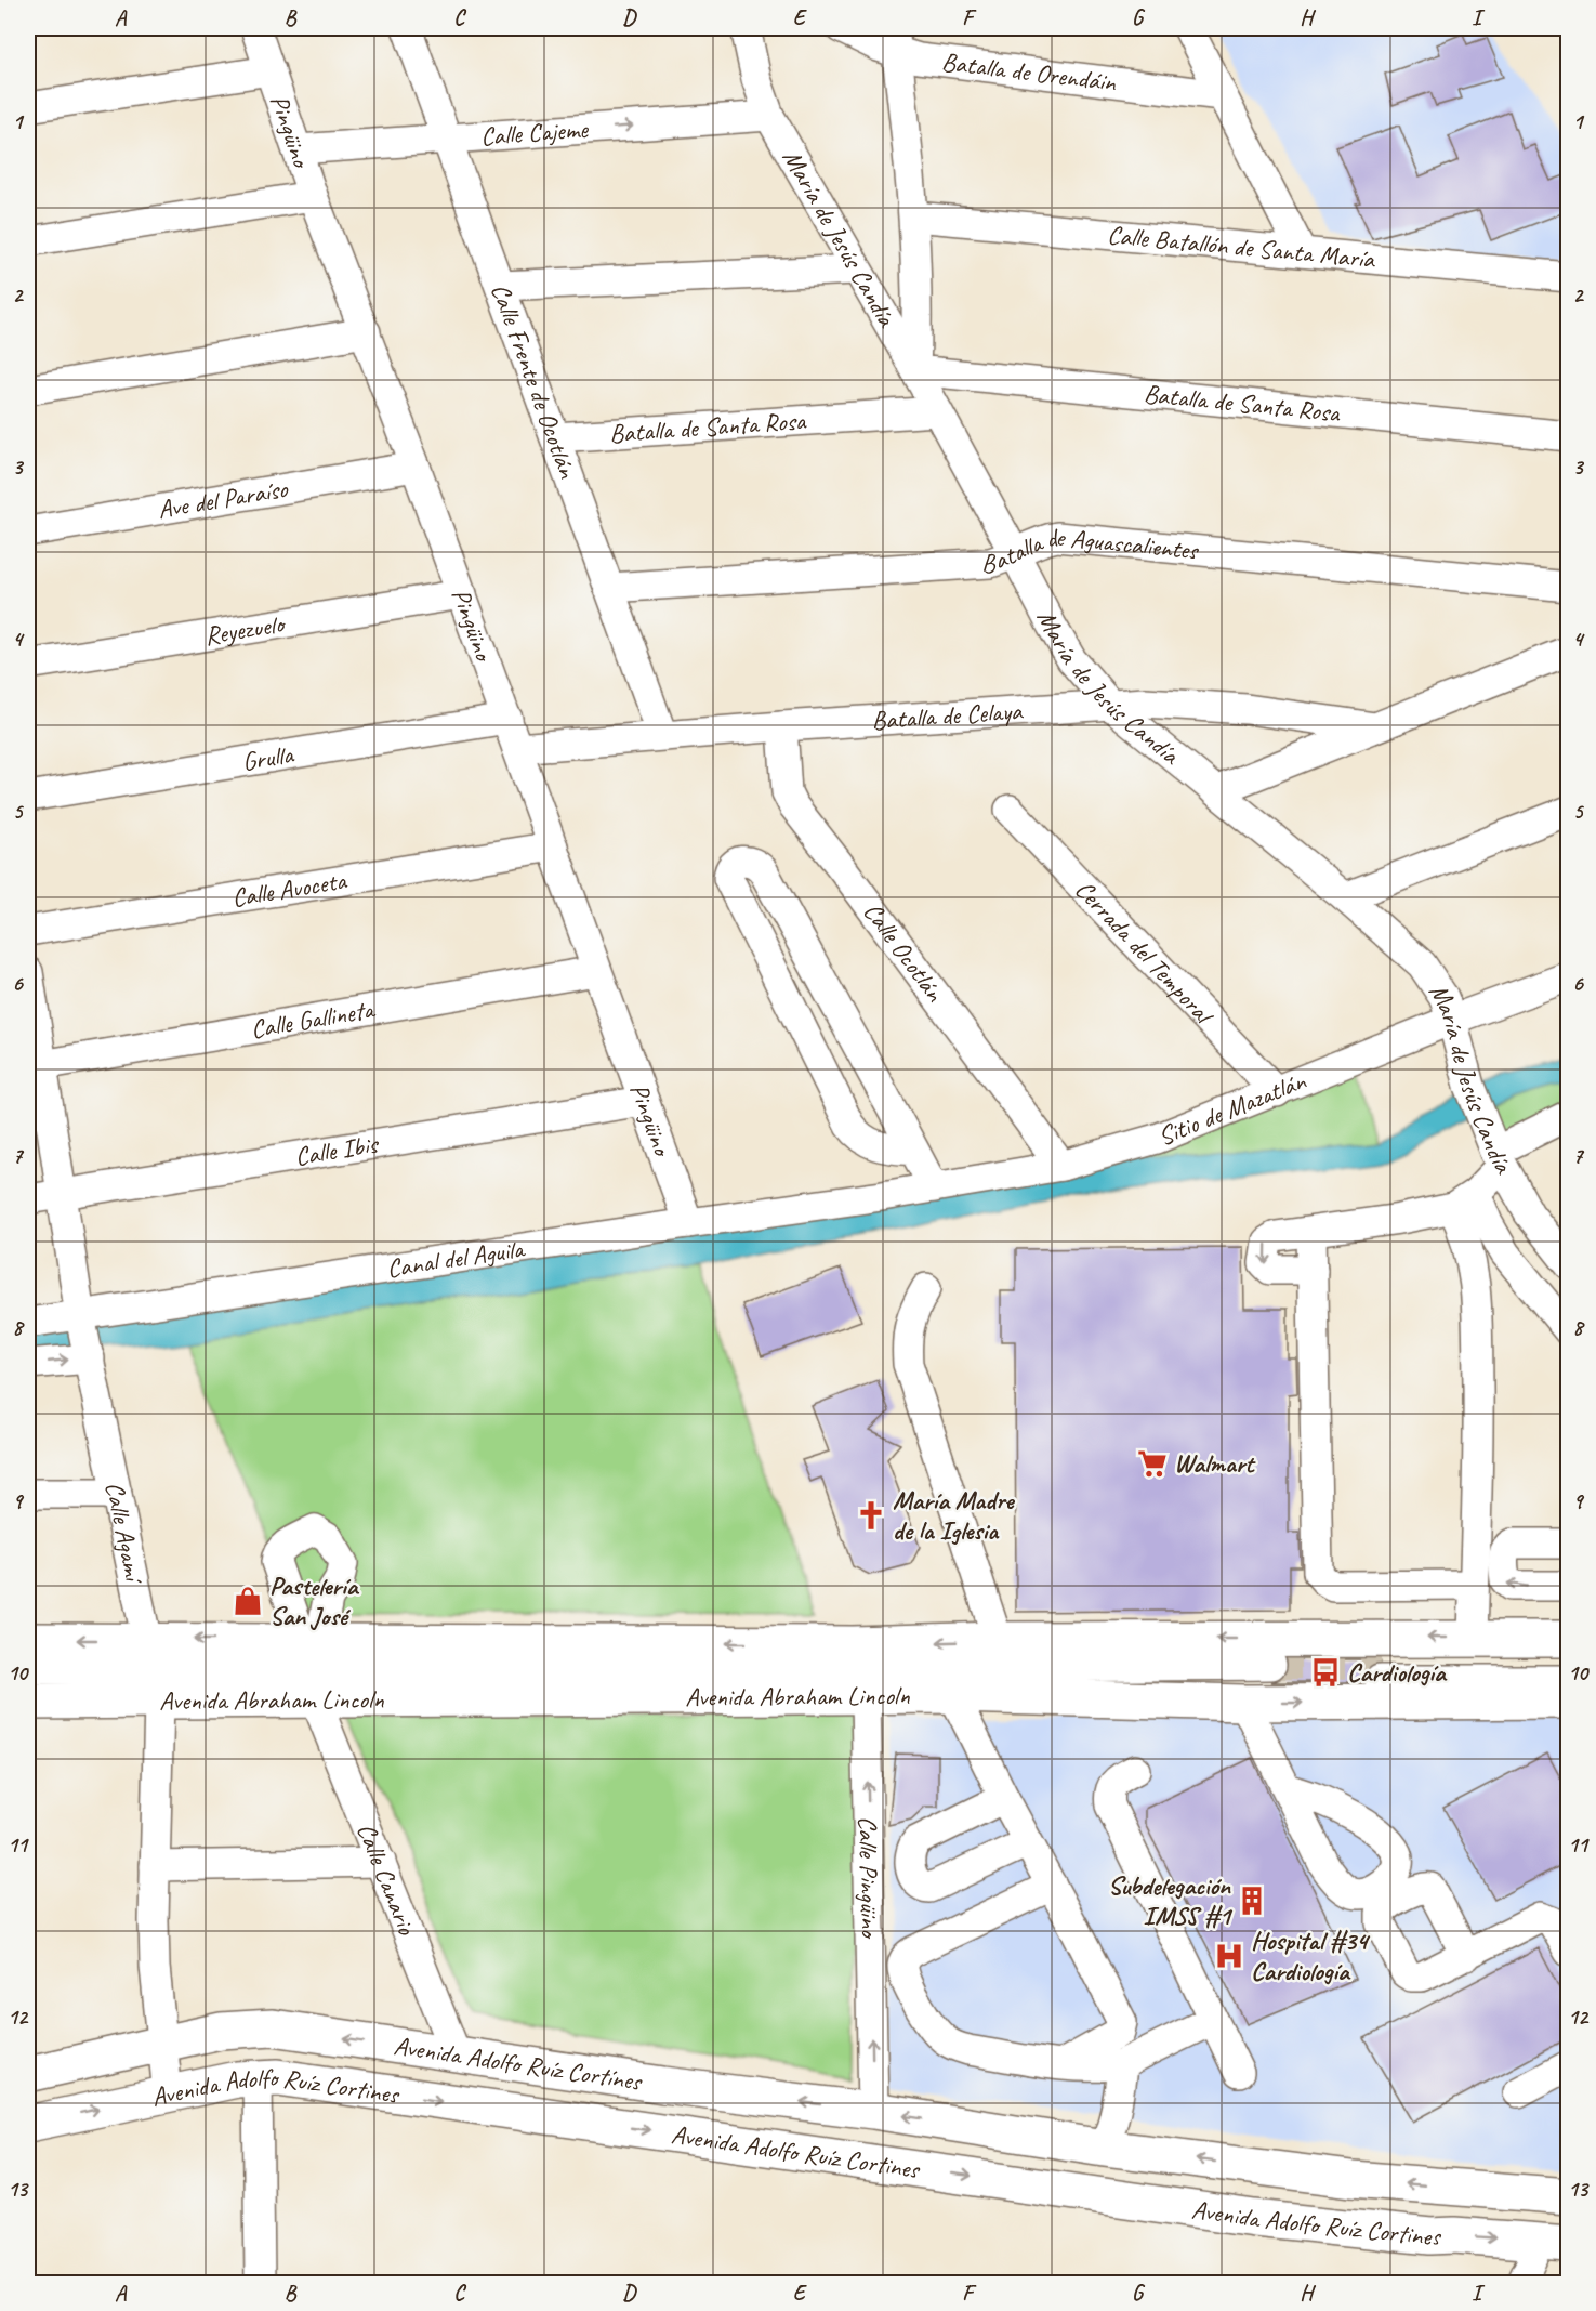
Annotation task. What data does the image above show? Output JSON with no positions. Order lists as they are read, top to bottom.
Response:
{
  "streets": {
    "main road": ["Avenida Abraham Lincoln", "Avenida Adolfo Ruíz Cortínes", "Avenida Adolfo Ruíz Cortines"],
    "street": [
      "Batalla de Orendáin",
      "Pingüino",
      "Calle Cajeme",
      "María de Jesús Candía",
      "Calle Batallón de Santa María",
      "Calle Frente de Ocotlán",
      "Batalla de Santa Rosa",
      "Ave del Paraíso",
      "Batalla de Aguascalientes",
      "Reyezuelo",
      "Batalla de Celaya",
      "Grulla",
      "Calle Avoceta",
      "Cerrada del Temporal",
      "Calle Ocotlán",
      "Calle Gallineta",
      "Sitio de Mazatlán",
      "Calle Ibis",
      "Canal del Aguila",
      "Calle Agamí",
      "Calle Pingüino",
      "Calle Canario"
    ]
  },
  "crossings": [
    ["Pingüino", "Calle Cajeme"],
    ["Pingüino", "Ave del Paraíso"],
    ["Pingüino", "Reyezuelo"],
    ["Pingüino", "Batalla de Celaya"],
    ["Pingüino", "Grulla"],
    ["Pingüino", "Calle Avoceta"],
    ["Pingüino", "Calle Gallineta"],
    ["Pingüino", "Calle Ibis"],
    ["Pingüino", "Canal del Aguila"],
    ["Calle Cajeme", "María de Jesús Candía"],
    ["Calle Cajeme", "Calle Frente de Ocotlán"],
    ["María de Jesús Candía", "Batalla de Santa Rosa"],
    ["María de Jesús Candía", "Batalla de Aguascalientes"],
    ["María de Jesús Candía", "Batalla de Celaya"],
    ["María de Jesús Candía", "Sitio de Mazatlán"],
    ["Calle Frente de Ocotlán", "Batalla de Santa Rosa"],
    ["Calle Frente de Ocotlán", "Batalla de Aguascalientes"],
    ["Calle Frente de Ocotlán", "Batalla de Celaya"],
    ["Batalla de Celaya", "Calle Ocotlán"],
    ["Cerrada del Temporal", "Sitio de Mazatlán"],
    ["Calle Ocotlán", "Sitio de Mazatlán"],
    ["Calle Gallineta", "Calle Agamí"],
    ["Sitio de Mazatlán", "Canal del Aguila"],
    ["Calle Ibis", "Calle Agamí"],
    ["Canal del Aguila", "Calle Agamí"],
    ["Calle Agamí", "Avenida Abraham Lincoln"],
    ["Calle Agamí", "Avenida Adolfo Ruíz Cortínes"],
    ["Calle Agamí", "Avenida Adolfo Ruíz Cortines"],
    ["Avenida Abraham Lincoln", "Calle Pingüino"],
    ["Avenida Abraham Lincoln", "Calle Canario"],
    ["Calle Pingüino", "Avenida Adolfo Ruíz Cortínes"],
    ["Calle Pingüino", "Avenida Adolfo Ruíz Cortines"],
    ["Calle Canario", "Avenida Adolfo Ruíz Cortínes"],
    ["Avenida Adolfo Ruíz Cortínes", "Avenida Adolfo Ruíz Cortines"]
  ],
  "one_way": ["Avenida Adolfo Ruíz Cortínes"],
  "places": {
    "supermarket": ["Walmart"],
    "church": ["María Madre de la Iglesia"],
    "shop": ["Pastelería San José"],
    "bus stop": ["Cardiología"],
    "building": ["Subdelegación IMSS #1"],
    "hospital": ["Hospital #34 Cardiología"]
  },
  "grid": {
    "columns": [
      "A",
      "B",
      "C",
      "D",
      "E",
      "F",
      "G",
      "H",
      "I"
    ],
    "rows": [
      "1",
      "2",
      "3",
      "4",
      "5",
      "6",
      "7",
      "8",
      "9",
      "10",
      "11",
      "12",
      "13"
    ]
  }
}
